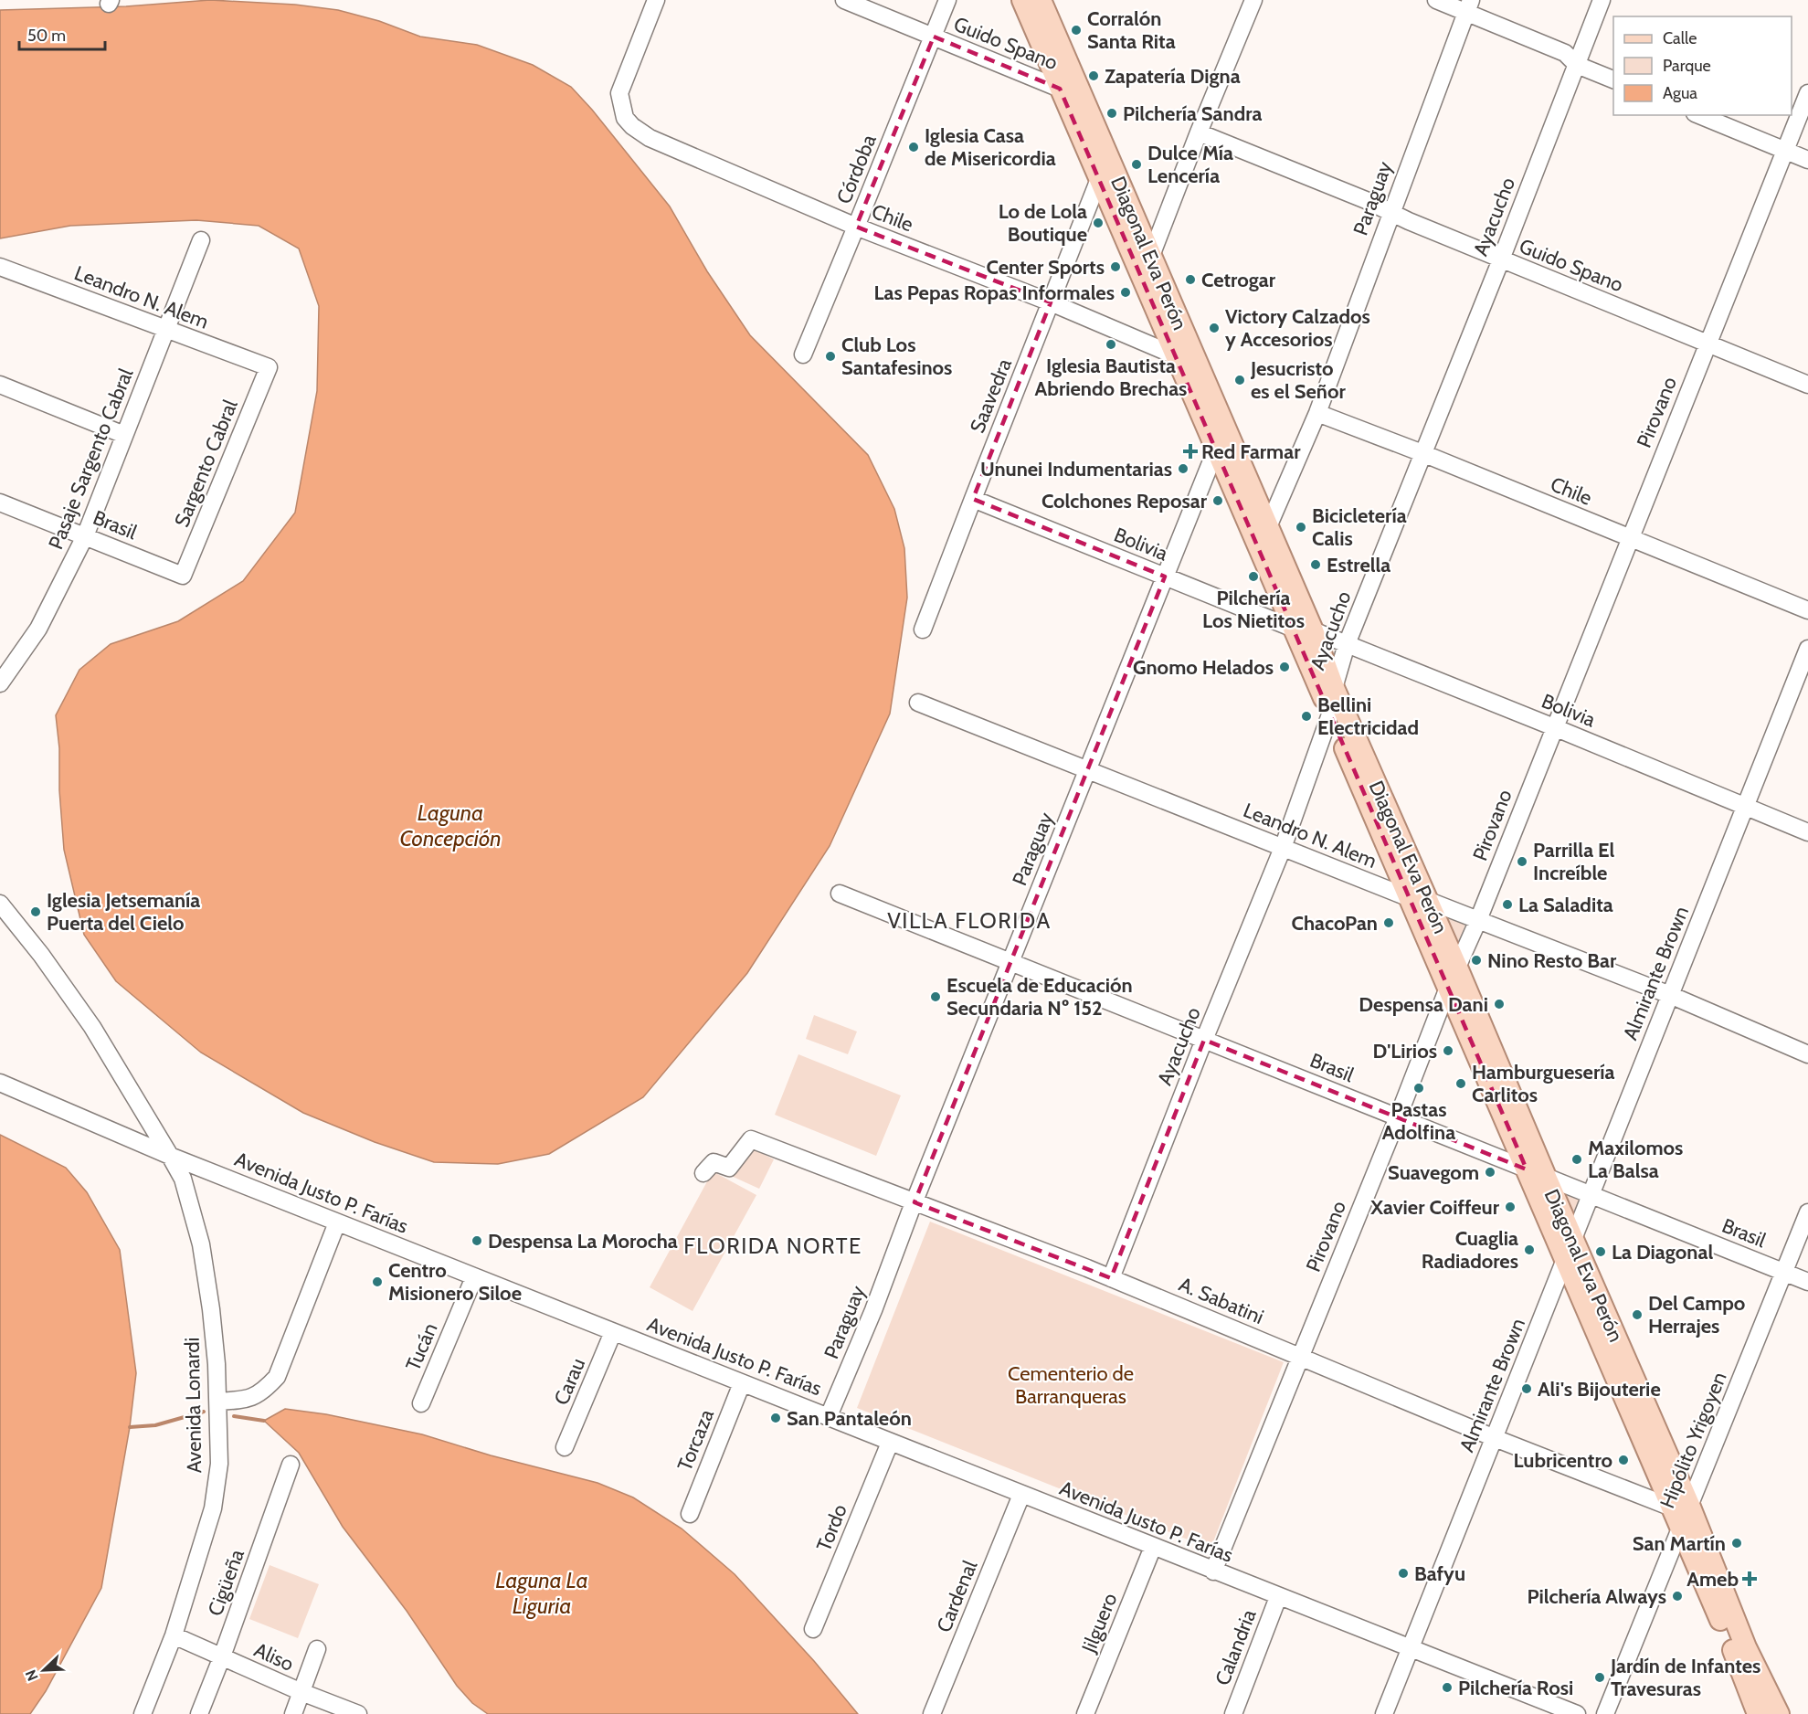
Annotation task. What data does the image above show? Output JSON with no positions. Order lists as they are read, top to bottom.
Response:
{
  "streets": {
    "main road": ["Diagonal Eva Perón"],
    "street": [
      "Guido Spano",
      "Córdoba",
      "Paraguay",
      "Ayacucho",
      "Chile",
      "Leandro N. Alem",
      "Saavedra",
      "Pirovano",
      "Pasaje Sargento Cabral",
      "Sargento Cabral",
      "Brasil",
      "Bolivia",
      "Almirante Brown",
      "Avenida Justo P. Farías",
      "A. Sabatini",
      "Tucán",
      "Carau",
      "Avenida Lonardi",
      "Torcaza",
      "Hipólito Yrigoyen",
      "Tordo",
      "Cigüeña",
      "Cardenal",
      "Jilguero",
      "Calandria",
      "Aliso"
    ]
  },
  "crossings": [
    ["Guido Spano", "Córdoba"],
    ["Guido Spano", "Paraguay"],
    ["Guido Spano", "Ayacucho"],
    ["Guido Spano", "Diagonal Eva Perón"],
    ["Guido Spano", "Pirovano"],
    ["Córdoba", "Chile"],
    ["Paraguay", "Chile"],
    ["Paraguay", "Diagonal Eva Perón"],
    ["Paraguay", "Leandro N. Alem"],
    ["Paraguay", "Brasil"],
    ["Paraguay", "Bolivia"],
    ["Paraguay", "Avenida Justo P. Farías"],
    ["Paraguay", "A. Sabatini"],
    ["Ayacucho", "Chile"],
    ["Ayacucho", "Diagonal Eva Perón"],
    ["Ayacucho", "Leandro N. Alem"],
    ["Ayacucho", "Brasil"],
    ["Ayacucho", "Bolivia"],
    ["Ayacucho", "A. Sabatini"],
    ["Chile", "Diagonal Eva Perón"],
    ["Chile", "Saavedra"],
    ["Chile", "Pirovano"],
    ["Diagonal Eva Perón", "Leandro N. Alem"],
    ["Diagonal Eva Perón", "Saavedra"],
    ["Diagonal Eva Perón", "Pirovano"],
    ["Diagonal Eva Perón", "Brasil"],
    ["Diagonal Eva Perón", "Bolivia"],
    ["Diagonal Eva Perón", "Almirante Brown"],
    ["Diagonal Eva Perón", "A. Sabatini"],
    ["Diagonal Eva Perón", "Hipólito Yrigoyen"],
    ["Leandro N. Alem", "Pirovano"],
    ["Leandro N. Alem", "Pasaje Sargento Cabral"],
    ["Leandro N. Alem", "Sargento Cabral"],
    ["Leandro N. Alem", "Almirante Brown"],
    ["Saavedra", "Bolivia"],
    ["Pirovano", "Brasil"],
    ["Pirovano", "Bolivia"],
    ["Pirovano", "Avenida Justo P. Farías"],
    ["Pirovano", "A. Sabatini"],
    ["Pasaje Sargento Cabral", "Brasil"],
    ["Sargento Cabral", "Brasil"],
    ["Brasil", "Almirante Brown"],
    ["Brasil", "Hipólito Yrigoyen"],
    ["Bolivia", "Almirante Brown"],
    ["Almirante Brown", "Avenida Justo P. Farías"],
    ["Almirante Brown", "A. Sabatini"],
    ["Avenida Justo P. Farías", "Tucán"],
    ["Avenida Justo P. Farías", "Carau"],
    ["Avenida Justo P. Farías", "Avenida Lonardi"],
    ["Avenida Justo P. Farías", "Torcaza"],
    ["Avenida Justo P. Farías", "Tordo"],
    ["Avenida Justo P. Farías", "Cardenal"],
    ["Avenida Justo P. Farías", "Jilguero"],
    ["Avenida Justo P. Farías", "Calandria"],
    ["A. Sabatini", "Hipólito Yrigoyen"],
    ["Avenida Lonardi", "Aliso"],
    ["Cigüeña", "Aliso"]
  ],
  "districts": ["VILLA FLORIDA", "FLORIDA NORTE"],
  "water": ["Laguna Concepción", "Laguna La Liguria"],
  "parks": ["Cementerio de Barranqueras"],
  "places": {
    "other": [
      "Corralón Santa Rita",
      "Zapatería Digna",
      "Pilchería Sandra",
      "Iglesia Casa de Misericordia",
      "Dulce Mía Lencería",
      "Lo de Lola Boutique",
      "Center Sports",
      "Cetrogar",
      "Las Pepas Ropas Informales",
      "Victory Calzados y Accesorios",
      "Iglesia Bautista Abriendo Brechas",
      "Club Los Santafesinos",
      "Jesucristo es el Señor",
      "Ununei Indumentarias",
      "Colchones Reposar",
      "Bicicletería Calis",
      "Estrella",
      "Pilchería Los Nietitos",
      "Gnomo Helados",
      "Bellini Electricidad",
      "Parrilla El Increíble",
      "La Saladita",
      "Iglesia Jetsemanía Puerta del Cielo",
      "ChacoPan",
      "Nino Resto Bar",
      "Escuela de Educación Secundaria Nº 152",
      "Despensa Dani",
      "D'Lirios",
      "Hamburguesería Carlitos",
      "Pastas Adolfina",
      "Maxilomos La Balsa",
      "Suavegom",
      "Xavier Coiffeur",
      "Despensa La Morocha",
      "Cuaglia Radiadores",
      "La Diagonal",
      "Centro Misionero Siloe",
      "Del Campo Herrajes",
      "Ali's Bijouterie",
      "San Pantaleón",
      "Lubricentro",
      "San Martín",
      "Bafyu",
      "Pilchería Always",
      "Jardín de Infantes Travesuras",
      "Pilchería Rosi"
    ],
    "health": ["Red Farmar", "Ameb"]
  },
  "legend": ["Calle", "Parque", "Agua"],
  "scale_bar": "50 m",
  "north": "bottom left"
}
